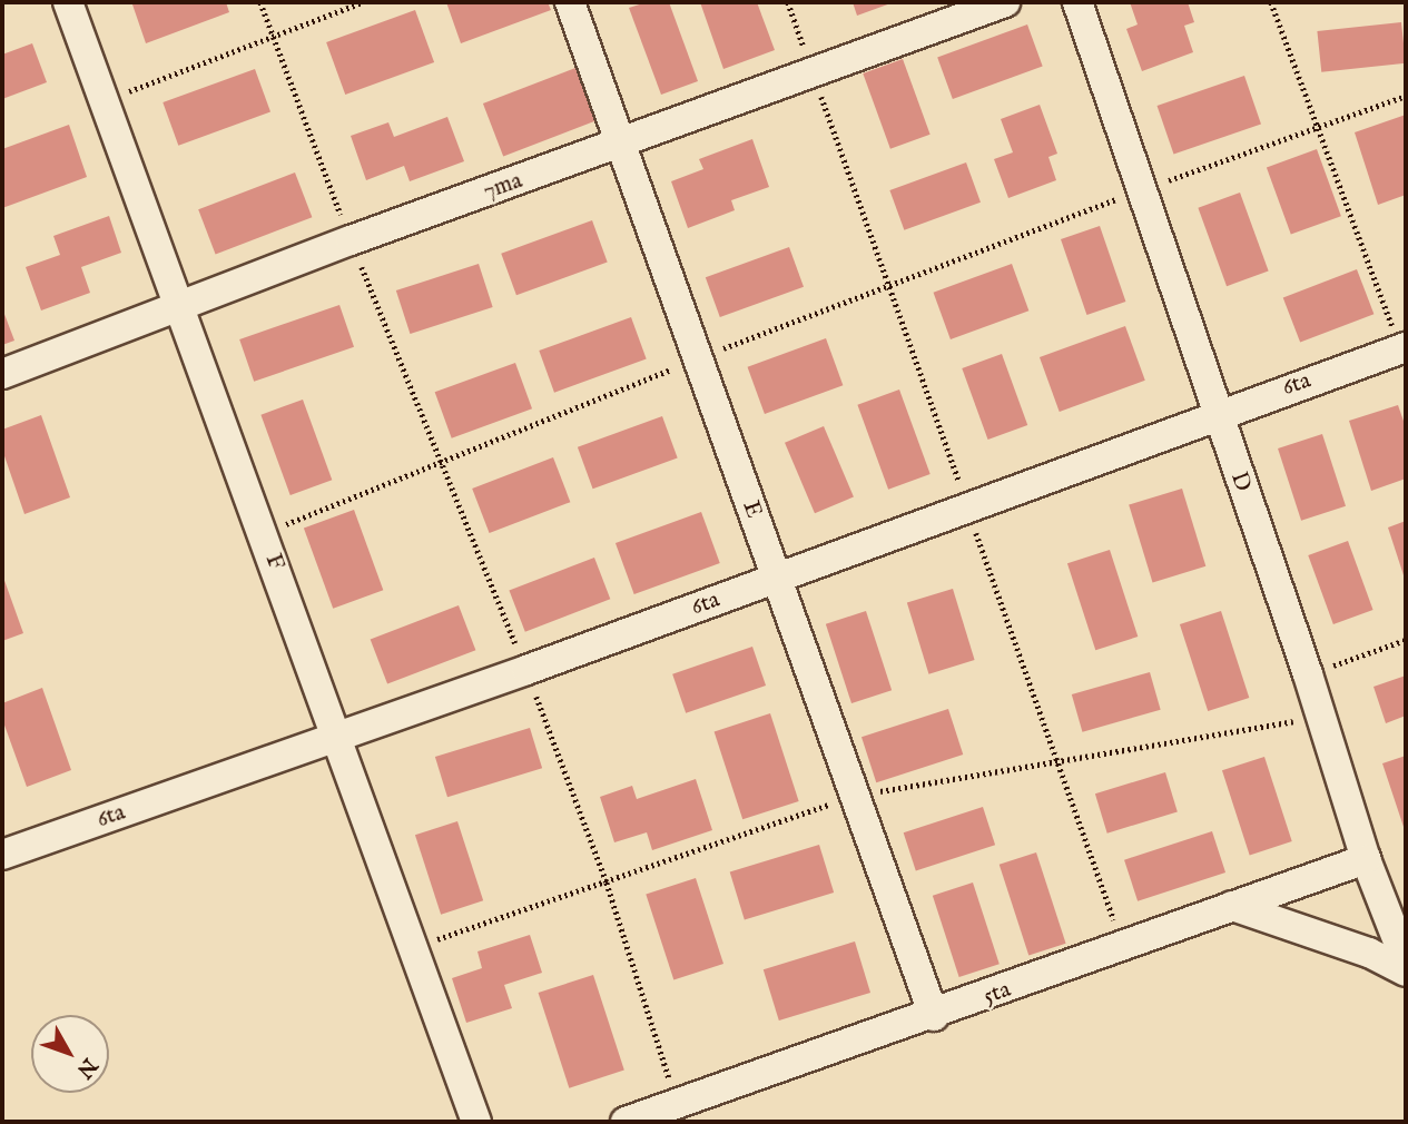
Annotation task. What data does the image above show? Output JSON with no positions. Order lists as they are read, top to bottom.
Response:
{
  "streets": {
    "street": [
      "7ma",
      "6ta",
      "D",
      "E",
      "F",
      "5ta"
    ]
  },
  "crossings": [
    ["7ma", "E"],
    ["7ma", "F"],
    ["6ta", "D"],
    ["6ta", "E"],
    ["6ta", "F"],
    ["D", "5ta"],
    ["E", "5ta"]
  ],
  "north": "bottom right"
}
